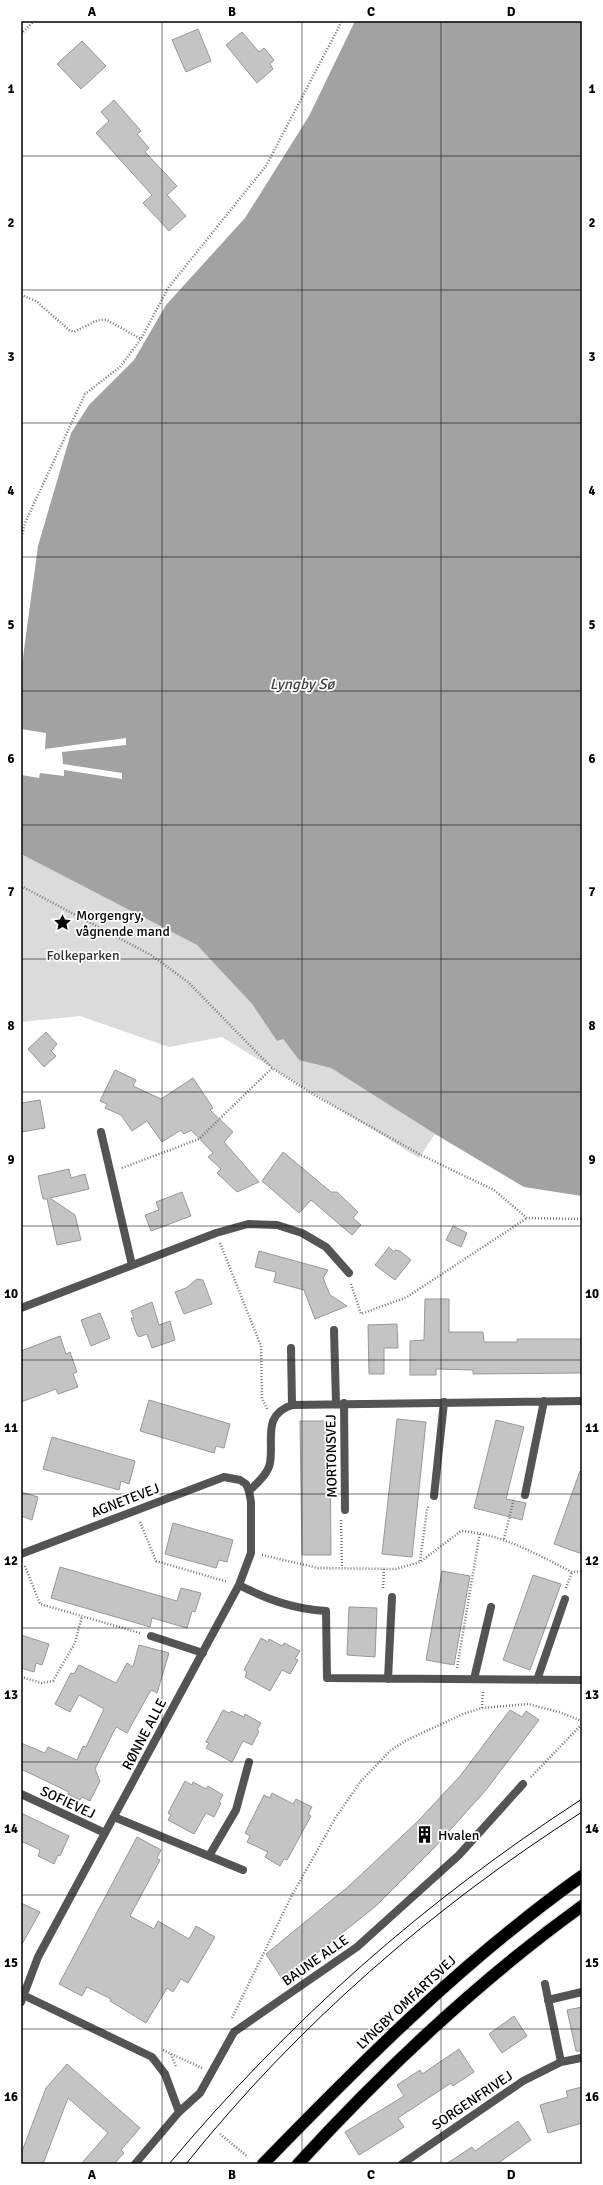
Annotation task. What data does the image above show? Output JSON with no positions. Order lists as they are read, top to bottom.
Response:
{
  "streets": {
    "highway": ["LYNGBY OMFARTSVEJ"],
    "street": [
      "MORTONSVEJ",
      "AGNETEVEJ",
      "RØNNE ALLE",
      "SOFIEVEJ",
      "BAUNE ALLE",
      "SORGENFRIVEJ"
    ]
  },
  "crossings": [
    ["AGNETEVEJ", "RØNNE ALLE"],
    ["RØNNE ALLE", "SOFIEVEJ"]
  ],
  "water": ["Lyngby Sø"],
  "parks": ["Folkeparken"],
  "places": {
    "place": ["Morgengry, vågnende mand"],
    "building": ["Hvalen"]
  },
  "grid": {
    "columns": [
      "A",
      "B",
      "C",
      "D"
    ],
    "rows": [
      "1",
      "2",
      "3",
      "4",
      "5",
      "6",
      "7",
      "8",
      "9",
      "10",
      "11",
      "12",
      "13",
      "14",
      "15",
      "16"
    ]
  }
}
